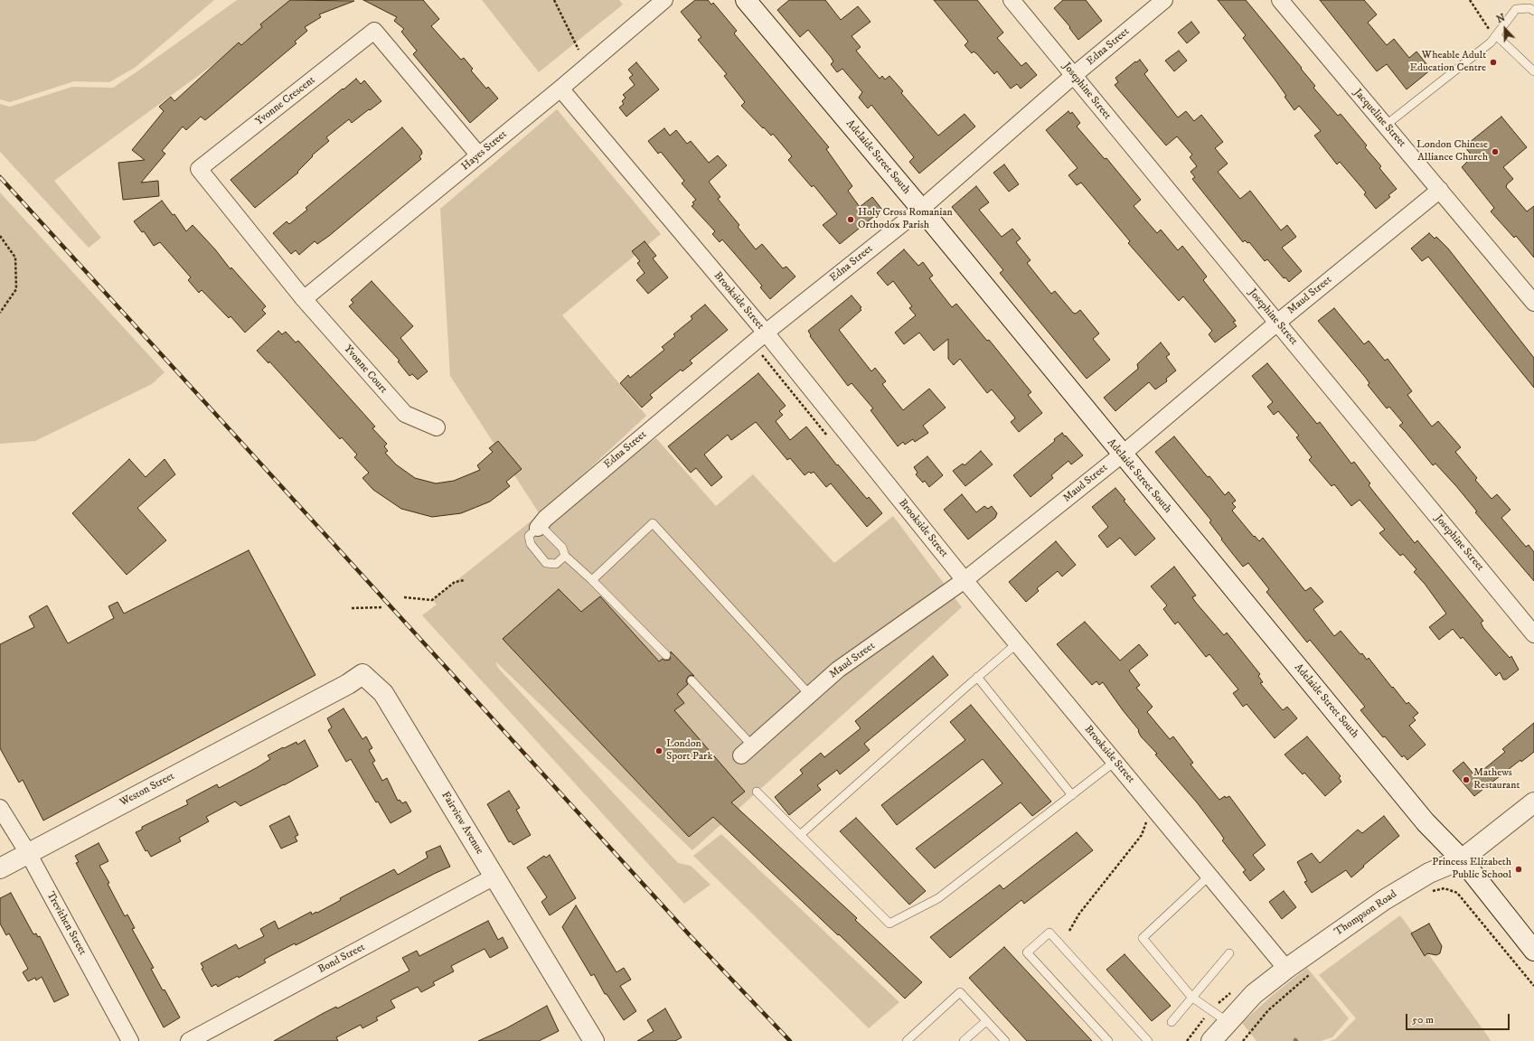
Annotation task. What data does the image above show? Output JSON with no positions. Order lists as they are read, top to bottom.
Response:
{
  "streets": {
    "street": [
      "Edna Street",
      "Josephine Street",
      "Yvonne Crescent",
      "Jacqueline Street",
      "Hayes Street",
      "Adelaide Street South",
      "Maud Street",
      "Brookside Street",
      "Yvonne Court",
      "Weston Street",
      "Fairview Avenue",
      "Thompson Road",
      "Trevithen Street",
      "Bond Street"
    ]
  },
  "crossings": [
    ["Edna Street", "Josephine Street"],
    ["Edna Street", "Adelaide Street South"],
    ["Edna Street", "Brookside Street"],
    ["Josephine Street", "Maud Street"],
    ["Yvonne Crescent", "Hayes Street"],
    ["Yvonne Crescent", "Yvonne Court"],
    ["Jacqueline Street", "Maud Street"],
    ["Hayes Street", "Brookside Street"],
    ["Hayes Street", "Yvonne Court"],
    ["Adelaide Street South", "Maud Street"],
    ["Adelaide Street South", "Thompson Road"],
    ["Maud Street", "Brookside Street"],
    ["Brookside Street", "Thompson Road"],
    ["Weston Street", "Fairview Avenue"],
    ["Weston Street", "Trevithen Street"],
    ["Fairview Avenue", "Bond Street"]
  ],
  "places": [
    "Wheable Adult Education Centre",
    "London Chinese Alliance Church",
    "Holy Cross Romanian Orthodox Parish",
    "London Sport Park",
    "Mathews Restaurant",
    "Princess Elizabeth Public School"
  ],
  "scale_bar": "50 m",
  "north": "top"
}
